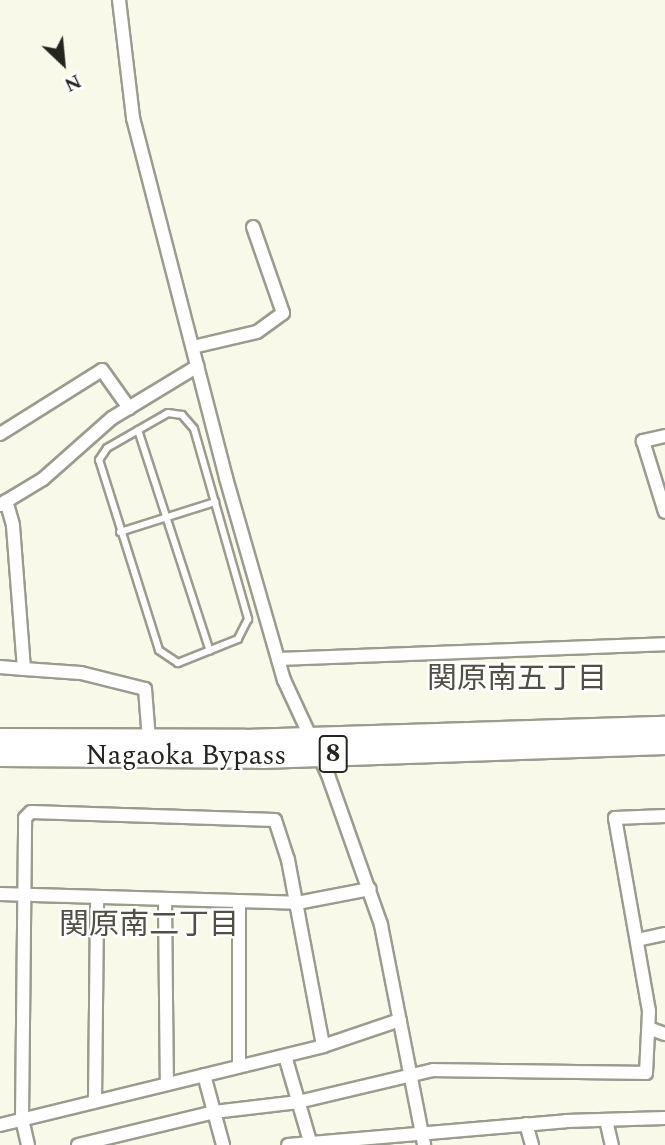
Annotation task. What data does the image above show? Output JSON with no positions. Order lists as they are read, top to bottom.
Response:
{
  "streets": {
    "highway": ["8", "Nagaoka Bypass"]
  },
  "districts": ["関原南五丁目", "関原南二丁目"],
  "north": "bottom right"
}
